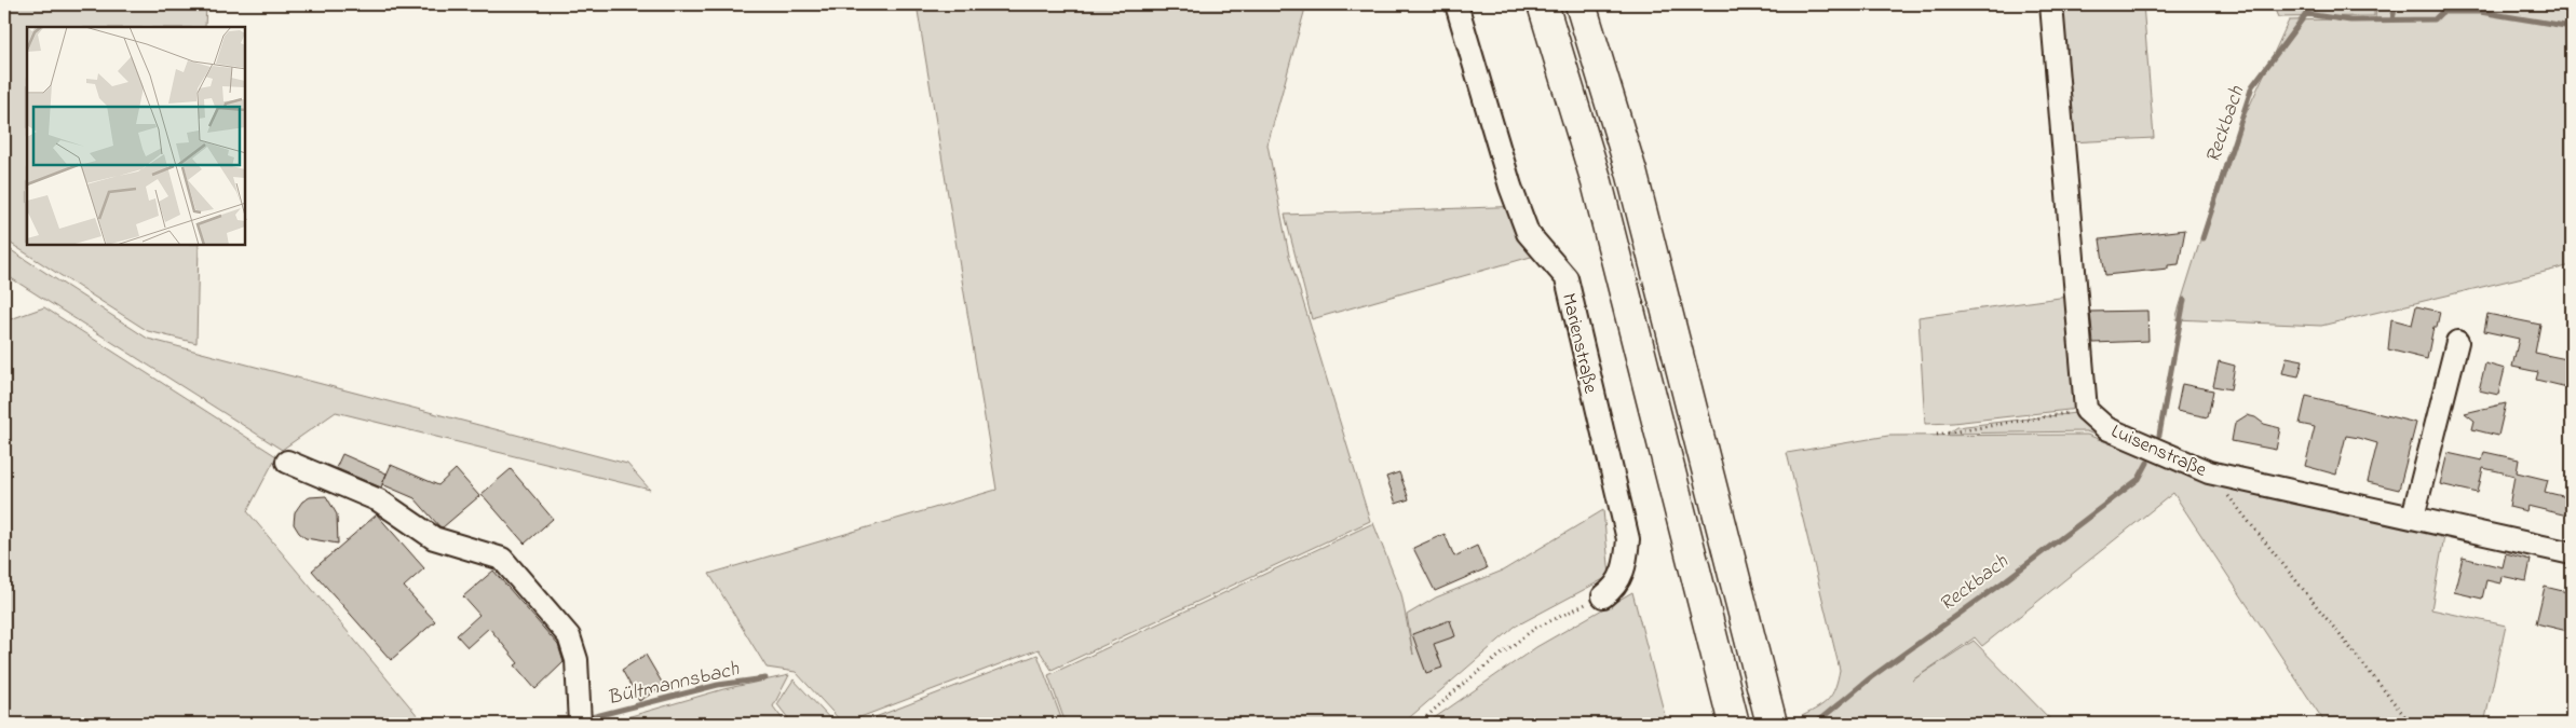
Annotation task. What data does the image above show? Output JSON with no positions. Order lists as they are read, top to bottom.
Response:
{
  "streets": {
    "street": ["Marienstraße", "Luisenstraße"]
  },
  "water": ["Reckbach", "Bültmannsbach"]
}
